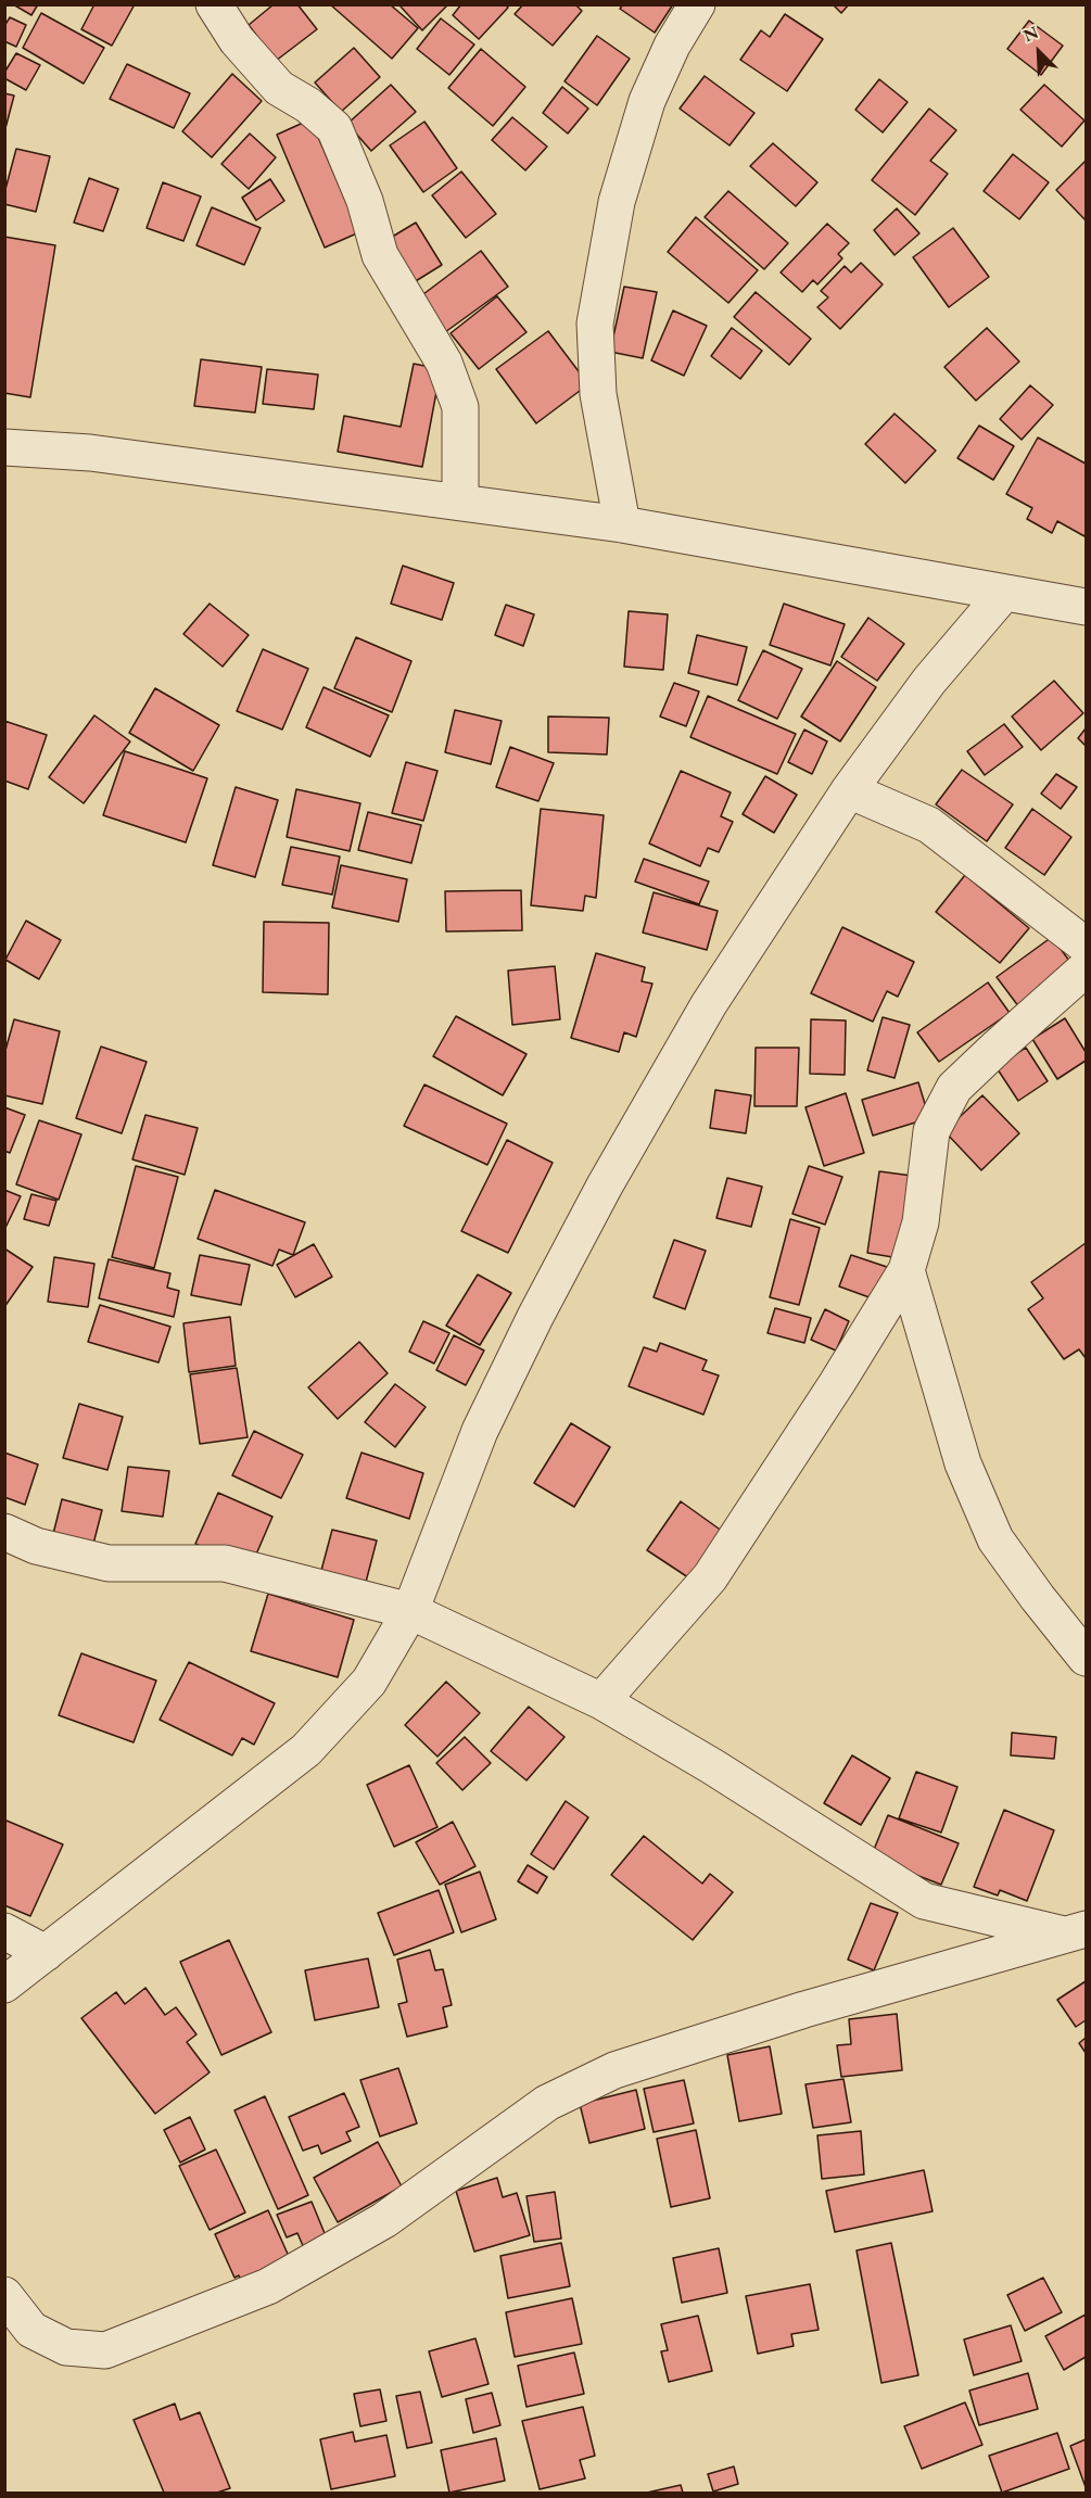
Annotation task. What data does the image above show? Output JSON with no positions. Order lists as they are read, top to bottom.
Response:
{
  "north": "top left"
}
